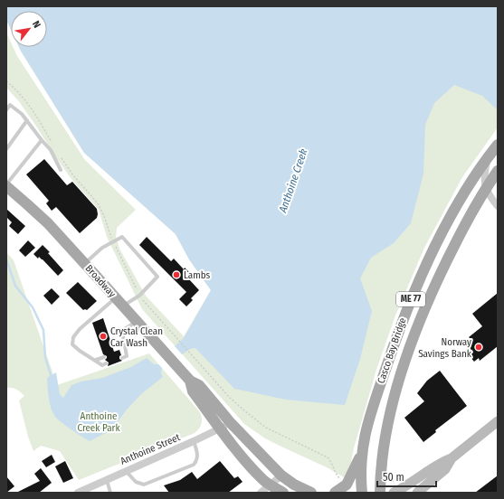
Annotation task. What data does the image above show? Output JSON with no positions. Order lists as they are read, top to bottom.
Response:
{
  "streets": {
    "main road": ["Broadway", "ME 77", "Casco Bay Bridge"],
    "street": ["Anthoine Street"]
  },
  "crossings": [
    ["Broadway", "Anthoine Street"]
  ],
  "water": ["Anthoine Creek"],
  "parks": ["Anthoine Creek Park"],
  "places": ["Lambs", "Crystal Clean Car Wash", "Norway Savings Bank"],
  "scale_bar": "50 m",
  "north": "top right"
}
